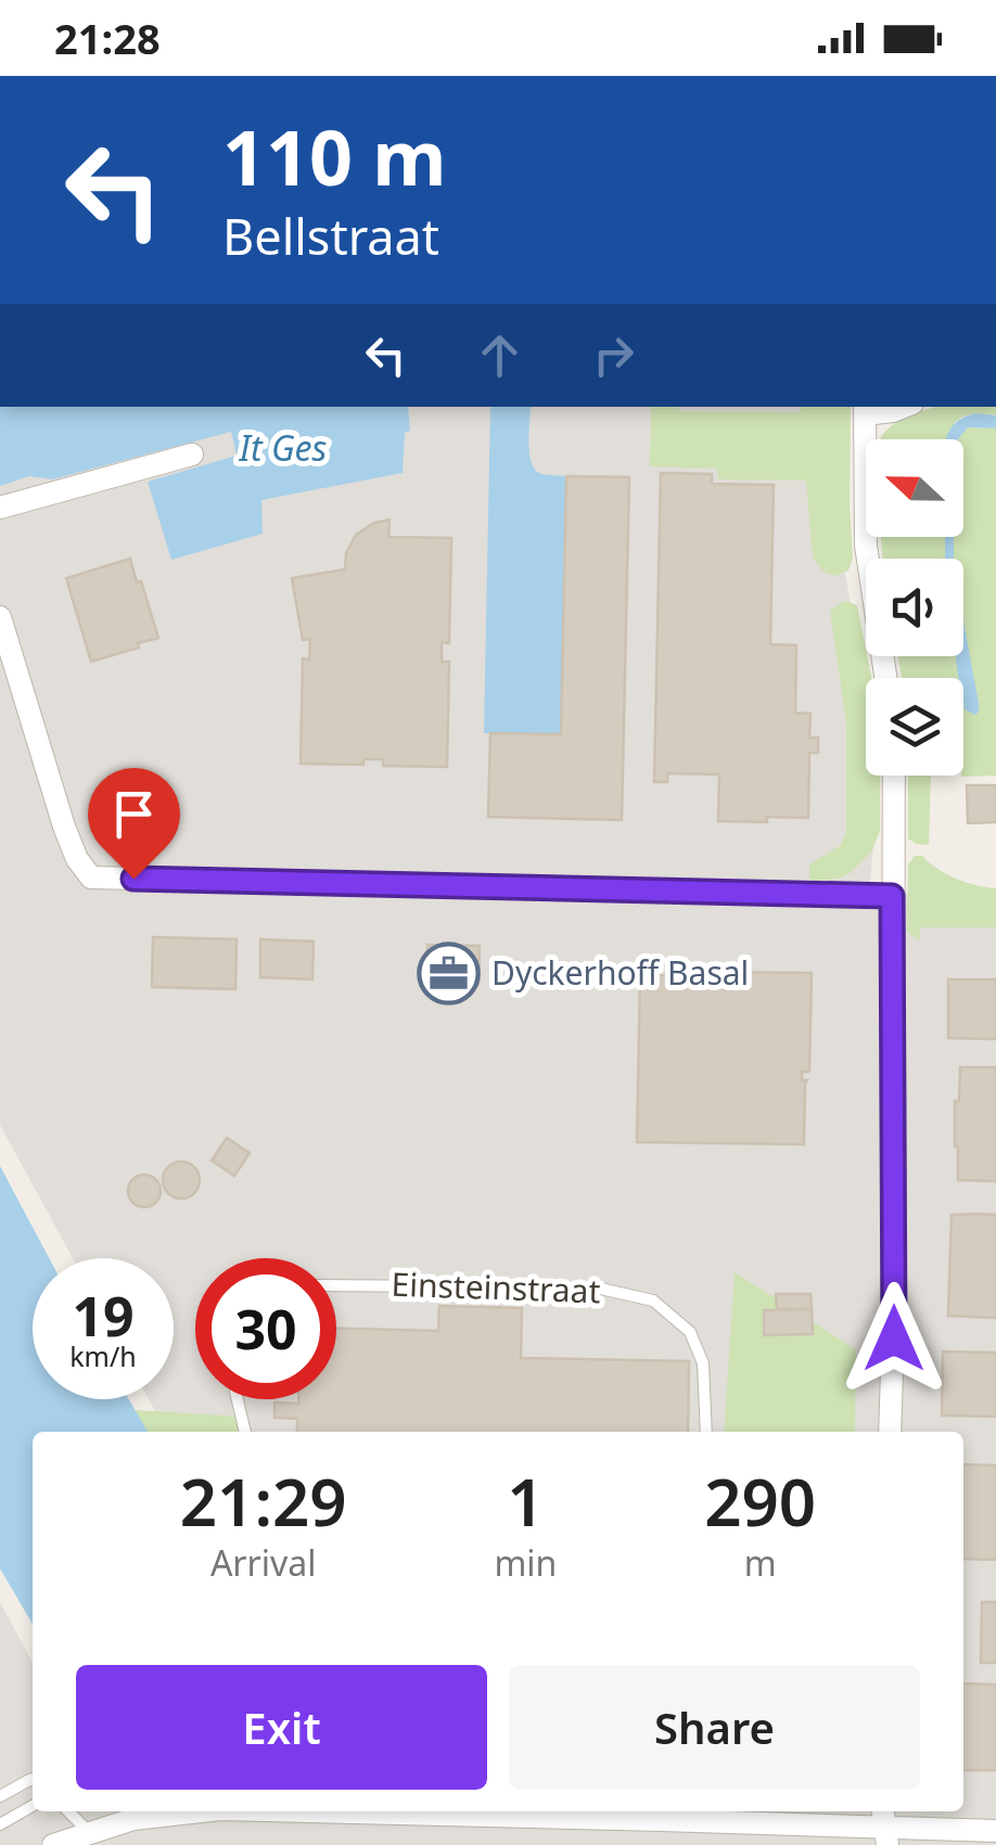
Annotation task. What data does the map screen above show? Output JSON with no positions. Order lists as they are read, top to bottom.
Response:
{
  "streets": {
    "lane": ["Einsteinstraat"]
  },
  "water": ["It Ges"],
  "places": {
    "office": ["Dyckerhoff Basal"]
  },
  "north": "left",
  "page": {
    "status": "21:28",
    "turn": ["110 m", "Bellstraat"],
    "speed": "19 km/h",
    "limit": "30",
    "eta": [
      "21:29",
      "Arrival",
      "1",
      "min",
      "290",
      "m"
    ],
    "buttons": ["Exit", "Share"]
  }
}
